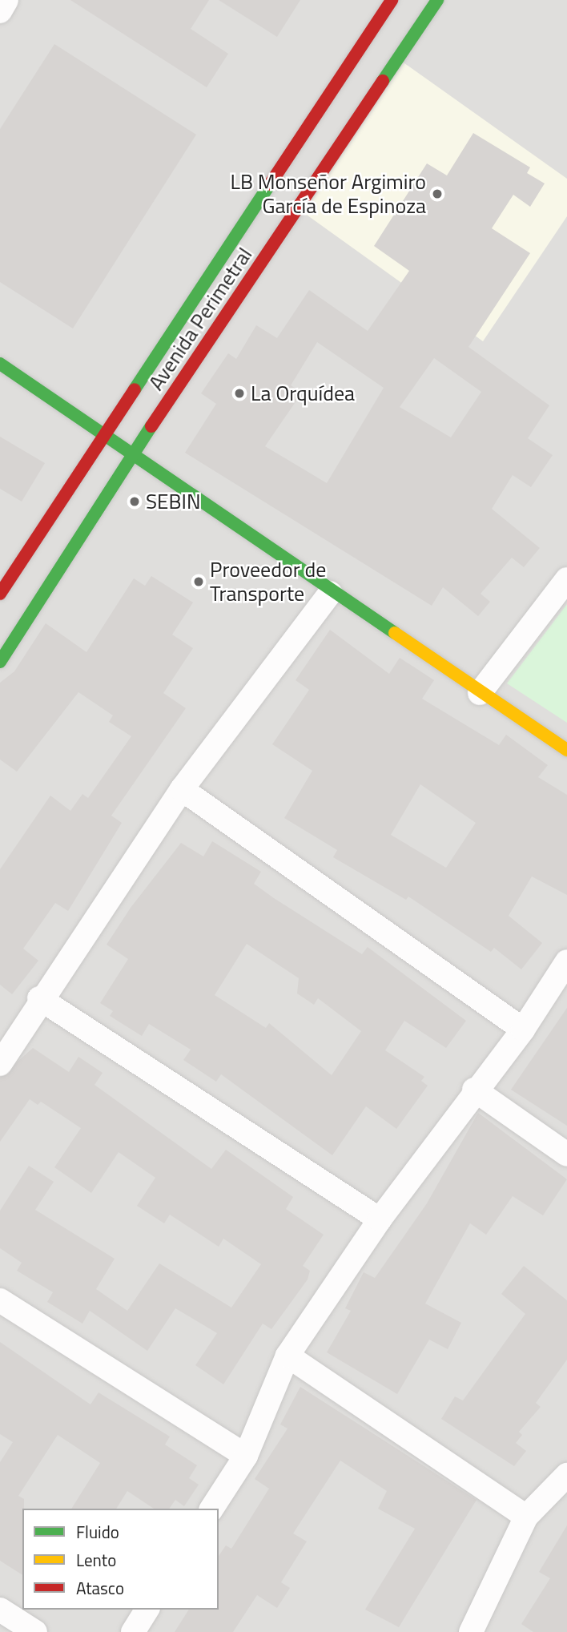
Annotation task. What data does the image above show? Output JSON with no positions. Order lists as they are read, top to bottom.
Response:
{
  "streets": {
    "street": ["Avenida Perimetral"]
  },
  "places": [
    "LB Monseñor Argimiro García de Espinoza",
    "La Orquídea",
    "SEBIN",
    "Proveedor de Transporte"
  ],
  "legend": ["Fluido", "Lento", "Atasco"]
}
